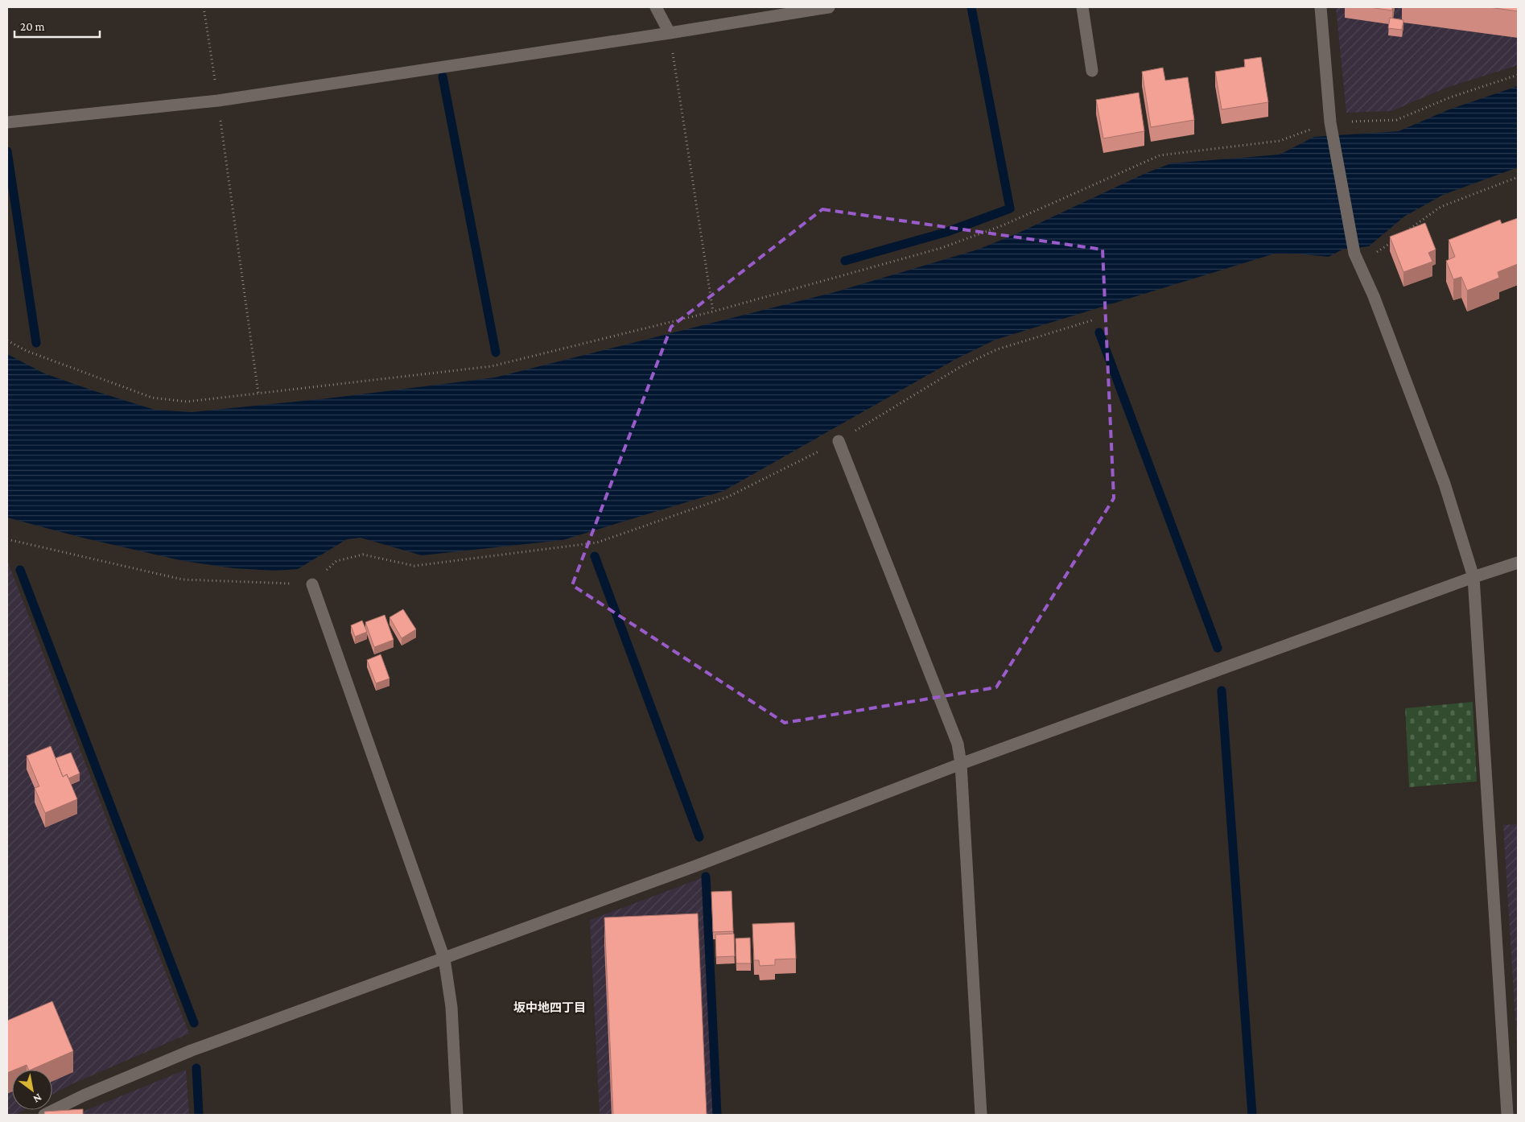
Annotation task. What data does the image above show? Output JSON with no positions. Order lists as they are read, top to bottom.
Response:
{
  "districts": ["坂中地四丁目"],
  "scale_bar": "20 m",
  "north": "bottom right"
}
